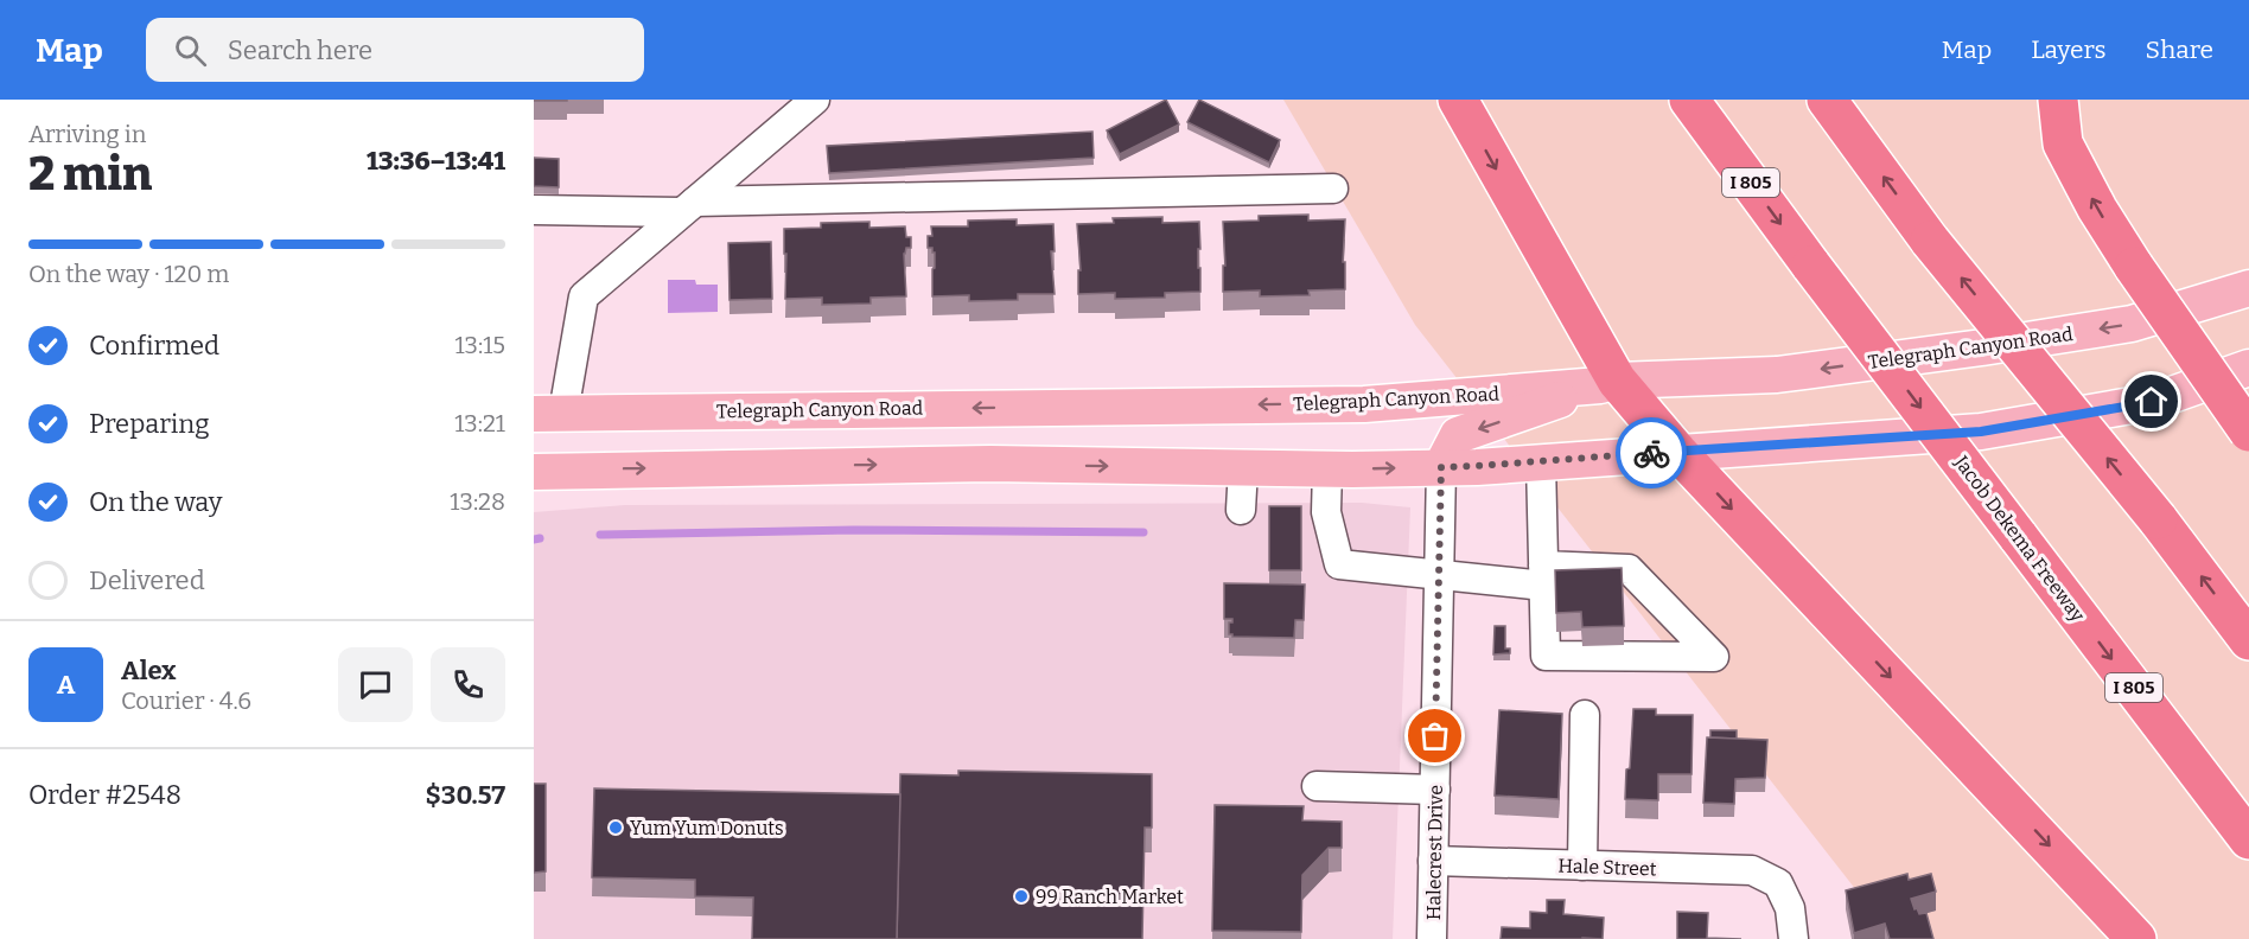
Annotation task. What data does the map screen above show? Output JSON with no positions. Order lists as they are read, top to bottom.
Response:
{
  "streets": {
    "highway": ["I 805", "Jacob Dekema Freeway"],
    "main road": ["Telegraph Canyon Road"],
    "street": ["Halecrest Drive", "Hale Street"]
  },
  "crossings": [
    ["Halecrest Drive", "Hale Street"]
  ],
  "places": ["Yum Yum Donuts", "99 Ranch Market"],
  "page": {
    "header": "Map",
    "search": "Search here",
    "nav": ["Map", "Layers", "Share"],
    "heading": ["2 min", "Arriving in", "13:36–13:41"],
    "panel": [
      "Alex",
      "Courier · 4.6",
      "Order #2548",
      "$30.57"
    ],
    "bar": "On the way · 120 m",
    "list": [
      ["Confirmed", "13:15"],
      ["Preparing", "13:21"],
      ["On the way", "13:28"],
      "Delivered"
    ],
    "round": "A"
  }
}
